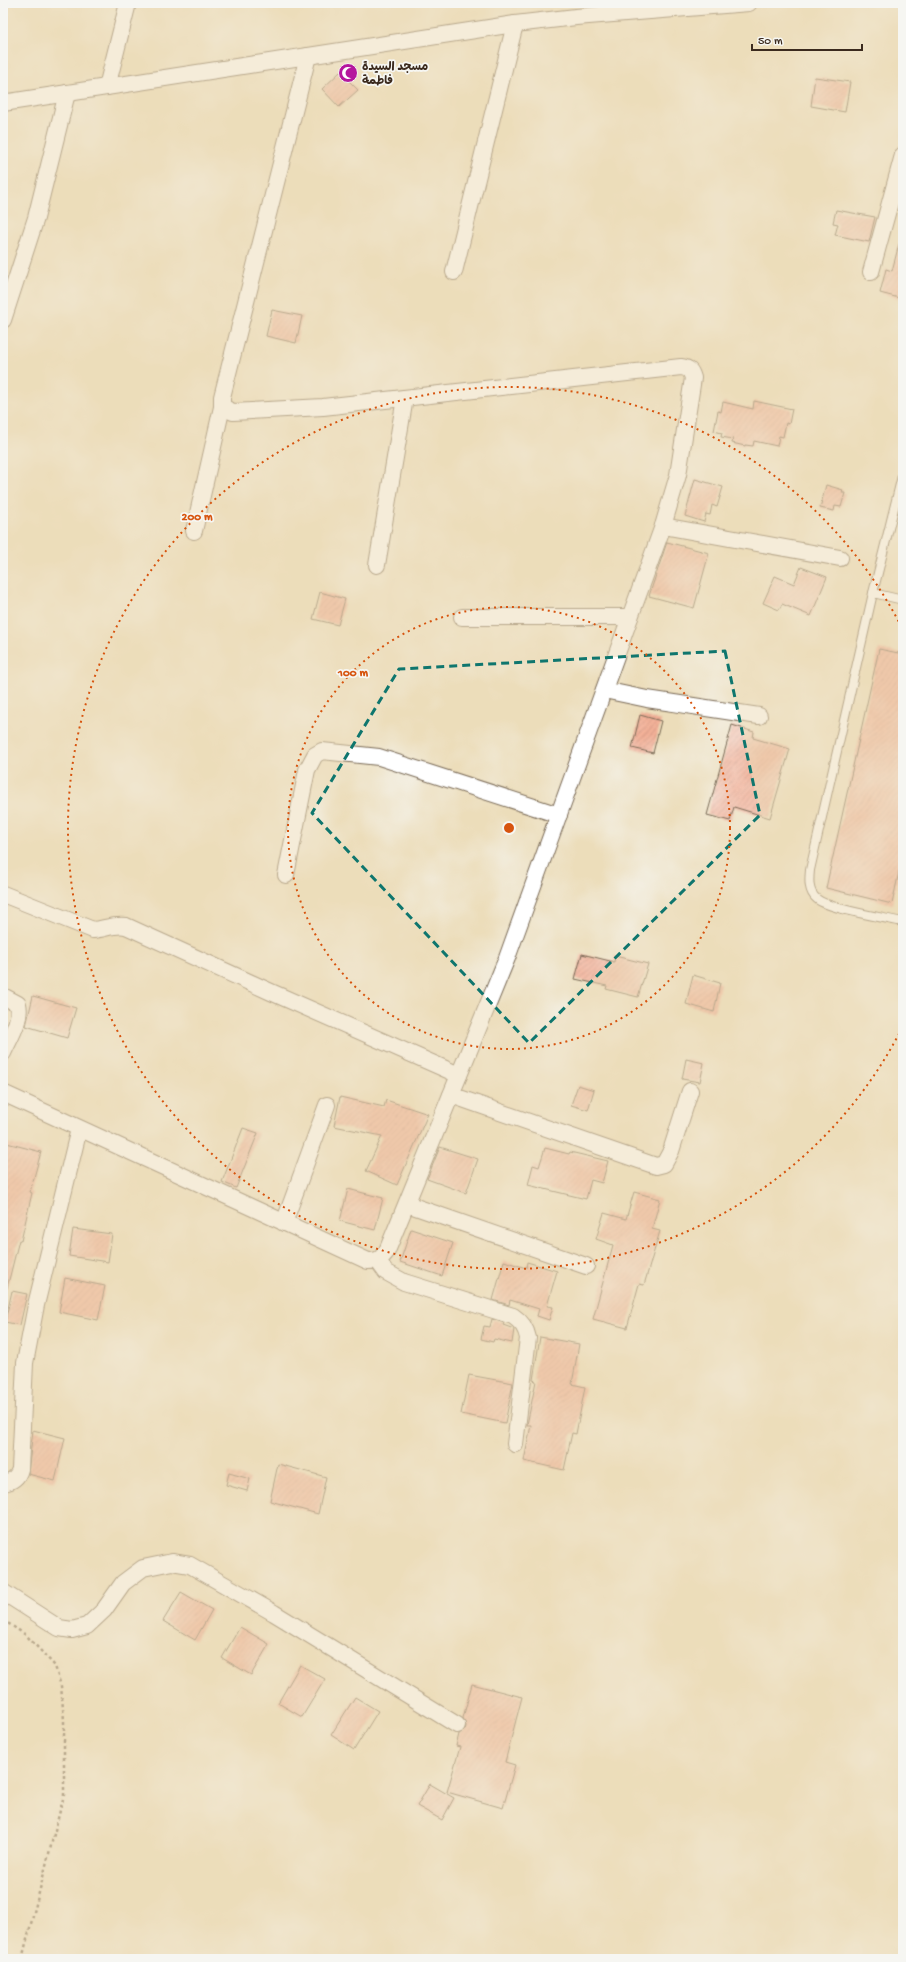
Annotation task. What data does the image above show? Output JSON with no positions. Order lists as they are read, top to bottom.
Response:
{
  "places": {
    "mosque": ["مسجد السيدة فاطمة"]
  },
  "scale_bar": "50 m",
  "rings": ["200 m", "100 m"]
}
